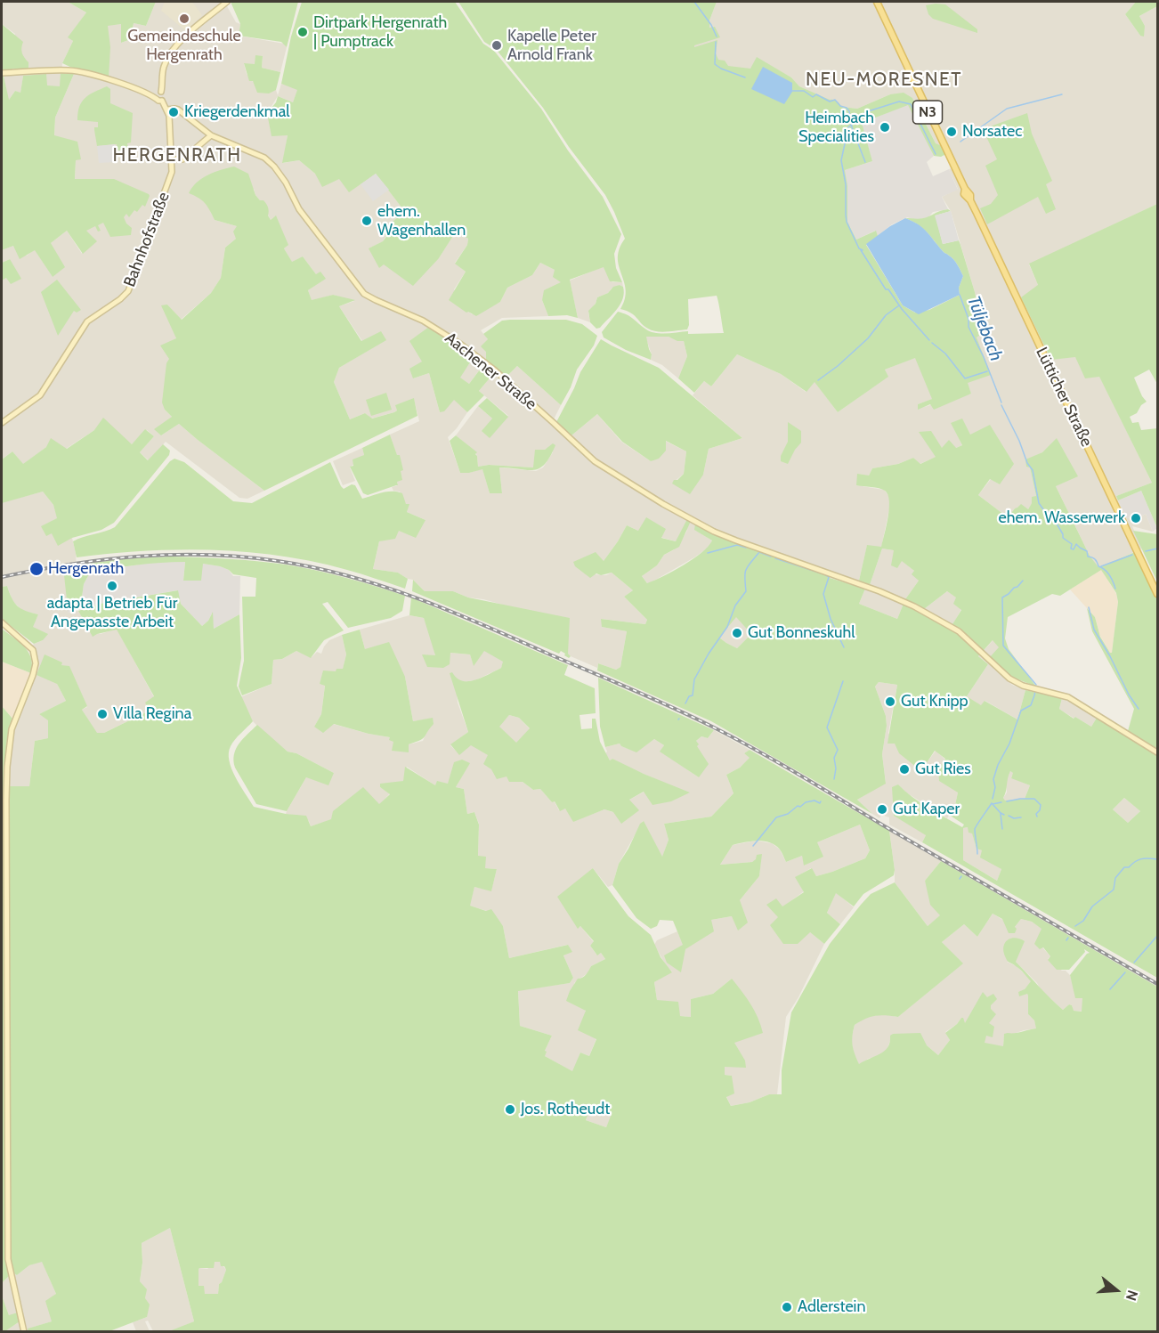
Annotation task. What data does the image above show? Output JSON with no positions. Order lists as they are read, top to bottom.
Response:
{
  "streets": {
    "main road": ["N3", "Lütticher Straße"],
    "street": ["Bahnhofstraße", "Aachener Straße"]
  },
  "crossings": [
    ["Bahnhofstraße", "Aachener Straße"]
  ],
  "districts": ["NEU-MORESNET", "HERGENRATH"],
  "water": ["Tüljebach"],
  "places": [
    "Gemeindeschule Hergenrath",
    "Dirtpark Hergenrath | Pumptrack",
    "Kapelle Peter Arnold Frank",
    "Kriegerdenkmal",
    "Heimbach Specialities",
    "Norsatec",
    "ehem. Wagenhallen",
    "ehem. Wasserwerk",
    "Hergenrath",
    "adapta | Betrieb Für Angepasste Arbeit",
    "Gut Bonneskuhl",
    "Gut Knipp",
    "Villa Regina",
    "Gut Ries",
    "Gut Kaper",
    "Jos. Rotheudt",
    "Adlerstein"
  ],
  "north": "right"
}
